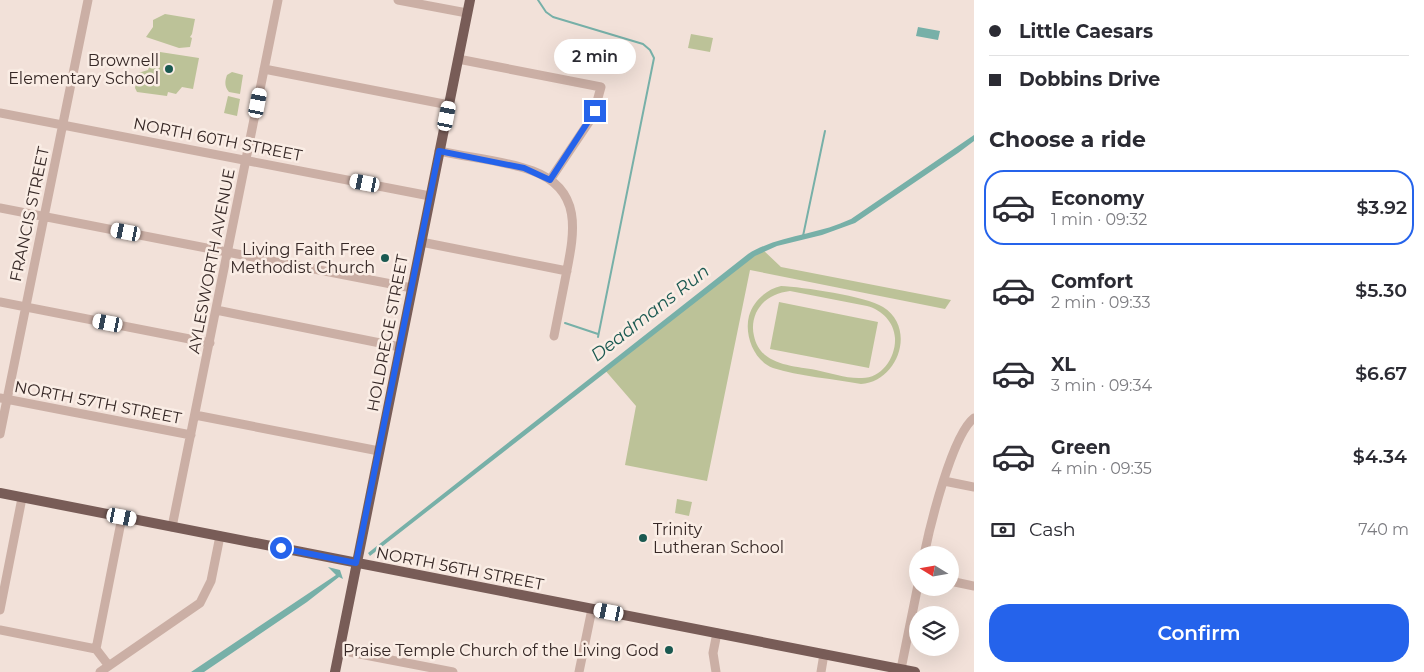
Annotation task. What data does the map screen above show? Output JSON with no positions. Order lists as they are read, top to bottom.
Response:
{
  "streets": {
    "main road": ["HOLDREGE STREET", "NORTH 56TH STREET"],
    "street": [
      "NORTH 60TH STREET",
      "FRANCIS STREET",
      "AYLESWORTH AVENUE",
      "NORTH 57TH STREET"
    ]
  },
  "crossings": [
    ["NORTH 60TH STREET", "FRANCIS STREET"],
    ["NORTH 60TH STREET", "AYLESWORTH AVENUE"],
    ["NORTH 60TH STREET", "HOLDREGE STREET"],
    ["FRANCIS STREET", "NORTH 57TH STREET"],
    ["AYLESWORTH AVENUE", "NORTH 57TH STREET"],
    ["AYLESWORTH AVENUE", "NORTH 56TH STREET"],
    ["HOLDREGE STREET", "NORTH 57TH STREET"],
    ["HOLDREGE STREET", "NORTH 56TH STREET"]
  ],
  "water": ["Deadmans Run"],
  "places": [
    "Brownell Elementary School",
    "Living Faith Free Methodist Church",
    "Trinity Lutheran School",
    "Praise Temple Church of the Living God"
  ],
  "north": "left",
  "page": {
    "banner": ["Little Caesars", "Dobbins Drive"],
    "bubble": "2 min",
    "heading": "Choose a ride",
    "list": [
      {
        "name": "Economy",
        "note": "1 min · 09:32",
        "value": "$3.92"
      },
      {
        "name": "Comfort",
        "note": "2 min · 09:33",
        "value": "$5.30"
      },
      {
        "name": "XL",
        "note": "3 min · 09:34",
        "value": "$6.67"
      },
      {
        "name": "Green",
        "note": "4 min · 09:35",
        "value": "$4.34"
      }
    ],
    "pay": ["Cash", "740 m"],
    "buttons": "Confirm"
  }
}
